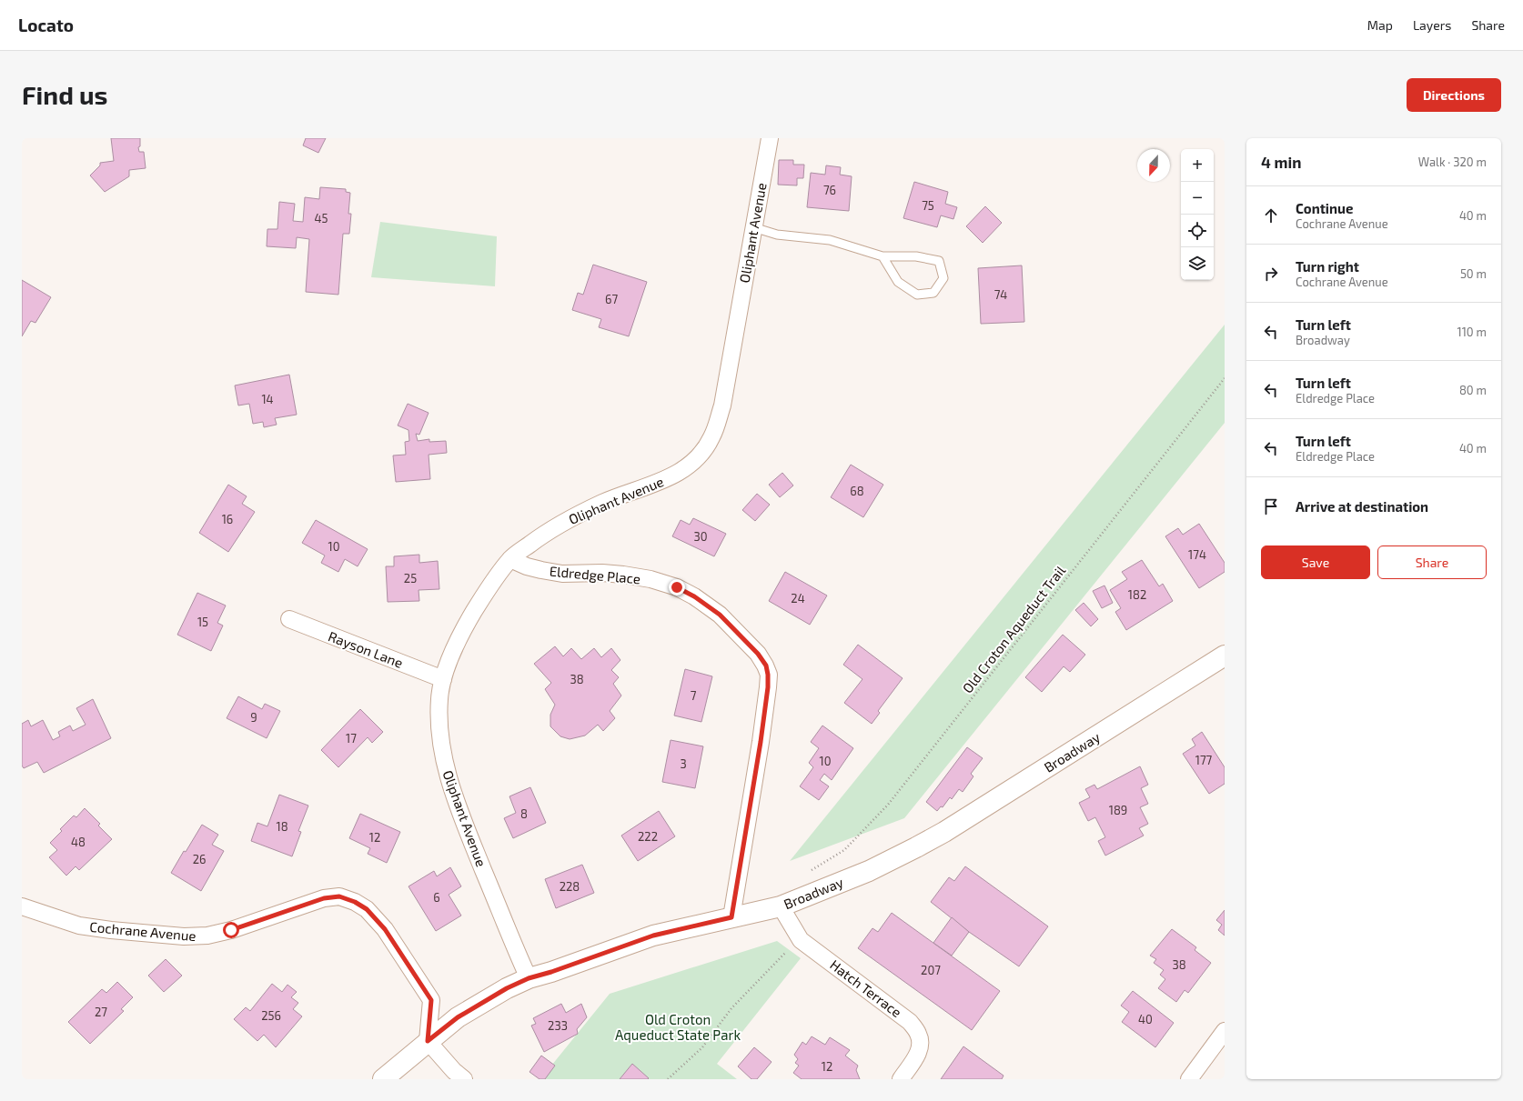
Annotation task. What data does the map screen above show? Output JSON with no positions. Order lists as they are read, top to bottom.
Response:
{
  "streets": {
    "main road": ["Broadway"],
    "street": [
      "Oliphant Avenue",
      "Eldredge Place",
      "Rayson Lane",
      "Cochrane Avenue",
      "Hatch Terrace"
    ],
    "path": ["Old Croton Aqueduct Trail"]
  },
  "crossings": [
    ["Oliphant Avenue", "Eldredge Place"],
    ["Oliphant Avenue", "Rayson Lane"],
    ["Oliphant Avenue", "Broadway"],
    ["Eldredge Place", "Broadway"],
    ["Broadway", "Cochrane Avenue"],
    ["Broadway", "Hatch Terrace"]
  ],
  "parks": ["Old Croton Aqueduct State Park"],
  "house_numbers": [
    "76",
    "75",
    "45",
    "74",
    "67",
    "14",
    "68",
    "16",
    "30",
    "10",
    "174",
    "25",
    "182",
    "24",
    "15",
    "38",
    "7",
    "9",
    "17",
    "177",
    "10",
    "3",
    "189",
    "8",
    "18",
    "222",
    "12",
    "48",
    "26",
    "228",
    "6",
    "38",
    "207",
    "27",
    "256",
    "40",
    "233",
    "12"
  ],
  "north": "bottom",
  "page": {
    "header": "Locato",
    "nav": ["Map", "Layers", "Share"],
    "buttons": [
      "Directions",
      ["Save", "Share"]
    ],
    "title": "Find us",
    "heading": ["4 min", "Walk · 320 m"],
    "map_buttons": ["+", "−"],
    "list": [
      ["Continue", "Cochrane Avenue", "40 m"],
      ["Turn right", "Cochrane Avenue", "50 m"],
      ["Turn left", "Broadway", "110 m"],
      ["Turn left", "Eldredge Place", "80 m"],
      ["Turn left", "Eldredge Place", "40 m"],
      "Arrive at destination"
    ]
  }
}
